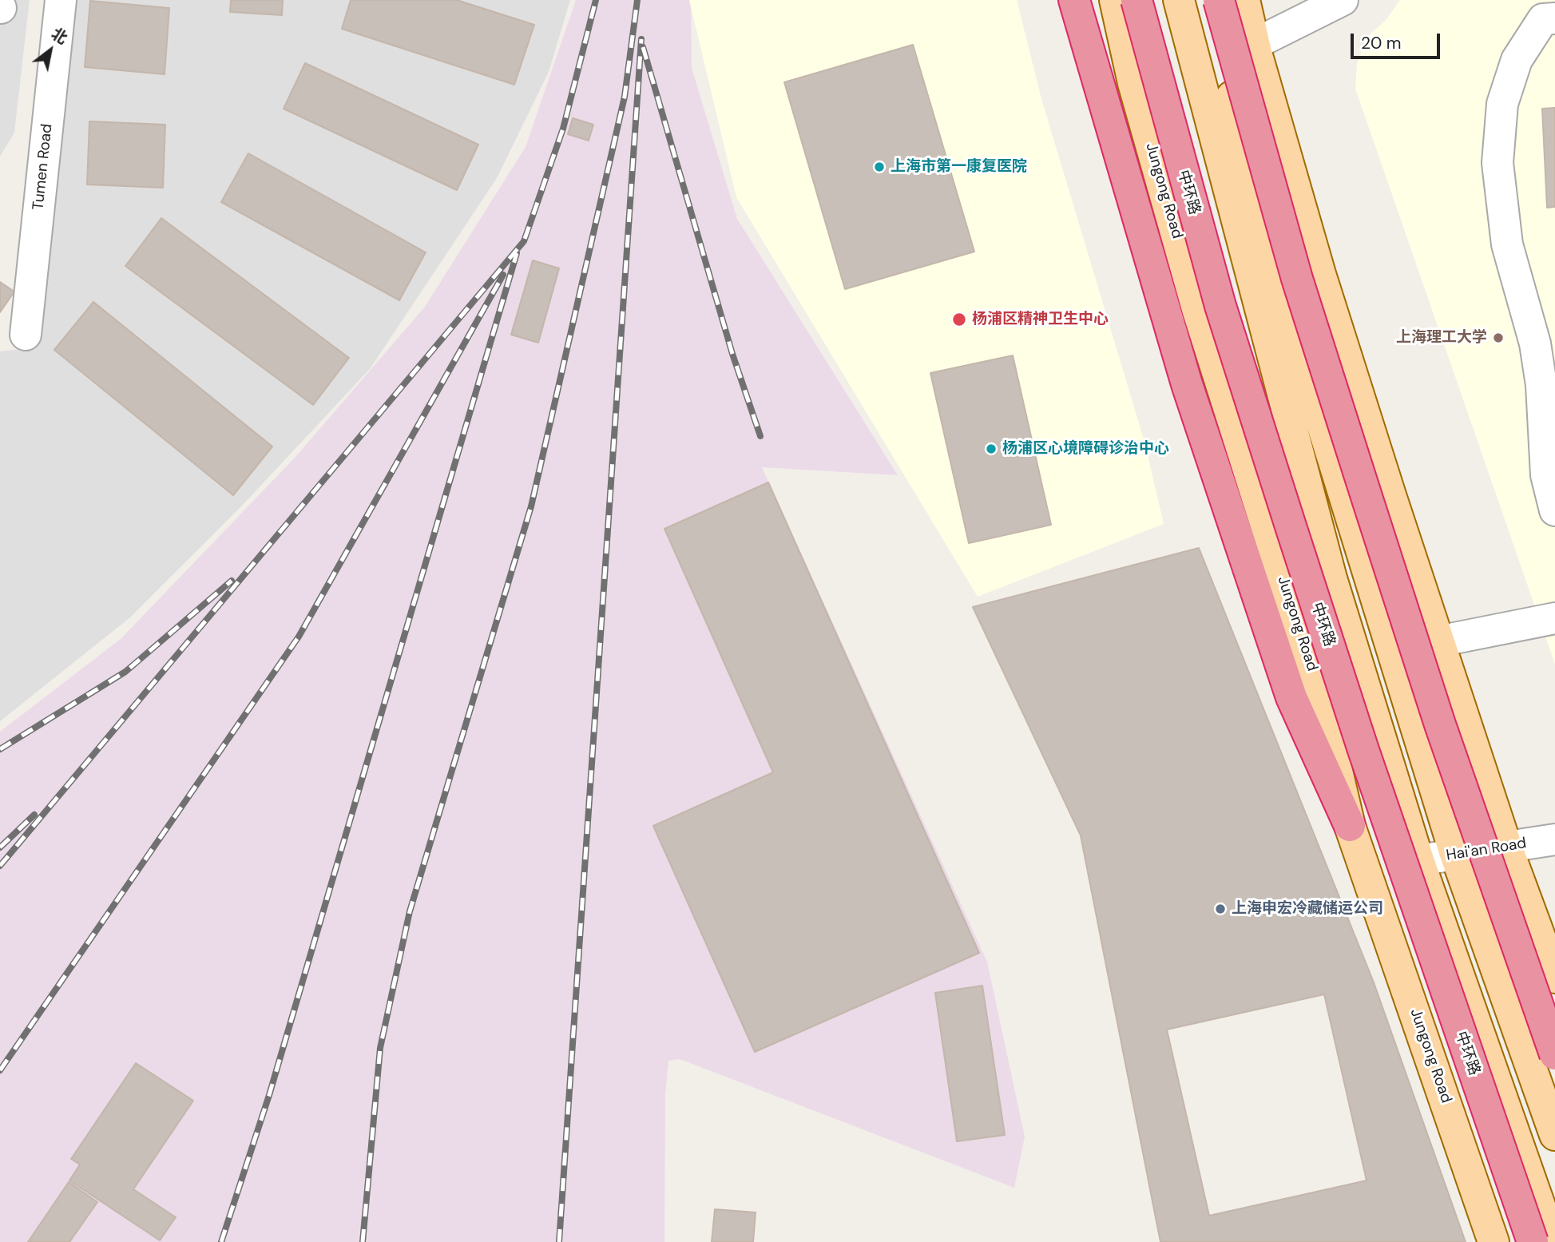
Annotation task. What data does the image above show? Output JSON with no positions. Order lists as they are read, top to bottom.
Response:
{
  "streets": {
    "highway": ["中环路"],
    "main road": ["Jungong Road"],
    "street": ["Tumen Road", "Hai'an Road"]
  },
  "places": [
    "上海市第一康复医院",
    "杨浦区精神卫生中心",
    "上海理工大学",
    "杨浦区心境障碍诊治中心",
    "上海申宏冷藏储运公司"
  ],
  "scale_bar": "20 m",
  "north": "top right"
}
